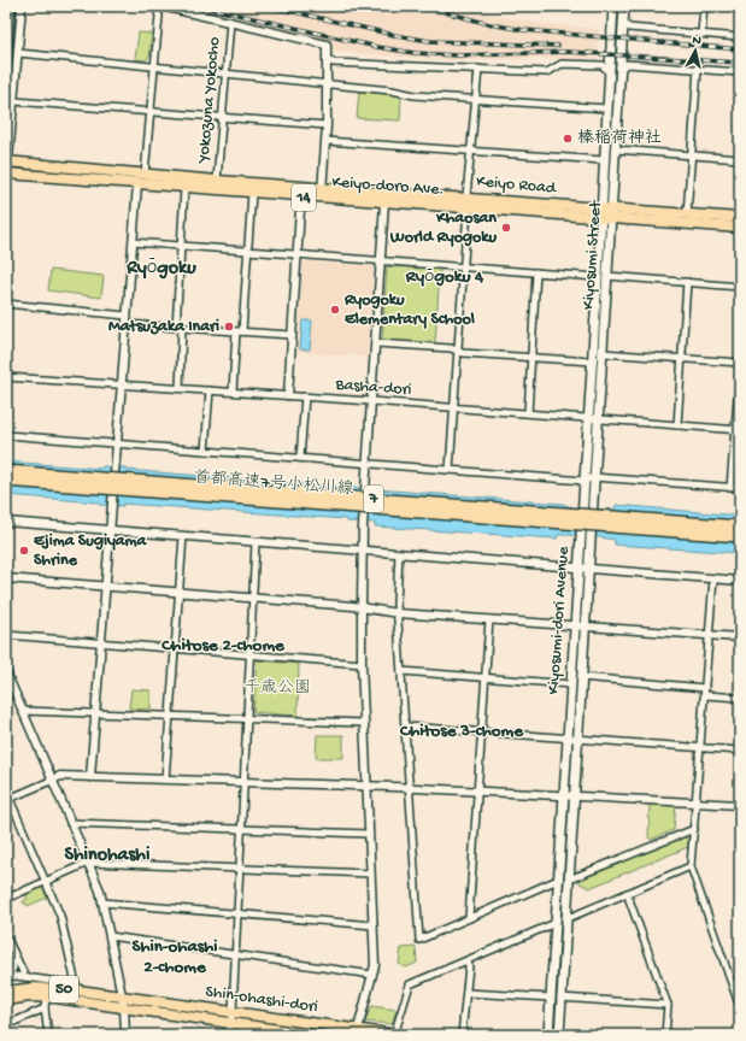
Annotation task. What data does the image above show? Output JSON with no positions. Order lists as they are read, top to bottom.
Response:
{
  "streets": {
    "highway": ["首都高速7号小松川線", "7"],
    "main road": [
      "Keiyo Road",
      "Keiyo-doro Ave.",
      "14",
      "Kiyosumi Street",
      "Kiyosumi-dori Avenue",
      "50",
      "Shin-ohashi-dori"
    ],
    "street": ["Yokozuna Yokocho", "Basha-dori"]
  },
  "crossings": [
    ["Yokozuna Yokocho", "Keiyo Road"],
    ["Keiyo Road", "14"],
    ["Keiyo Road", "Kiyosumi Street"],
    ["Keiyo Road", "Kiyosumi-dori Avenue"],
    ["Keiyo-doro Ave.", "Kiyosumi Street"],
    ["Keiyo-doro Ave.", "Kiyosumi-dori Avenue"],
    ["Kiyosumi Street", "Basha-dori"],
    ["Kiyosumi Street", "Kiyosumi-dori Avenue"],
    ["Basha-dori", "Kiyosumi-dori Avenue"]
  ],
  "districts": [
    "Ryōgoku",
    "Ryōgoku 4",
    "Chitose 2-chome",
    "Chitose 3-chome",
    "Shinohashi",
    "Shin-ohashi 2-chome"
  ],
  "parks": ["千歳公園"],
  "places": [
    "榛稲荷神社",
    "Khaosan World Ryogoku",
    "Ryogoku Elementary School",
    "Matsuzaka Inari",
    "Ejima Sugiyama Shrine"
  ],
  "north": "top"
}
